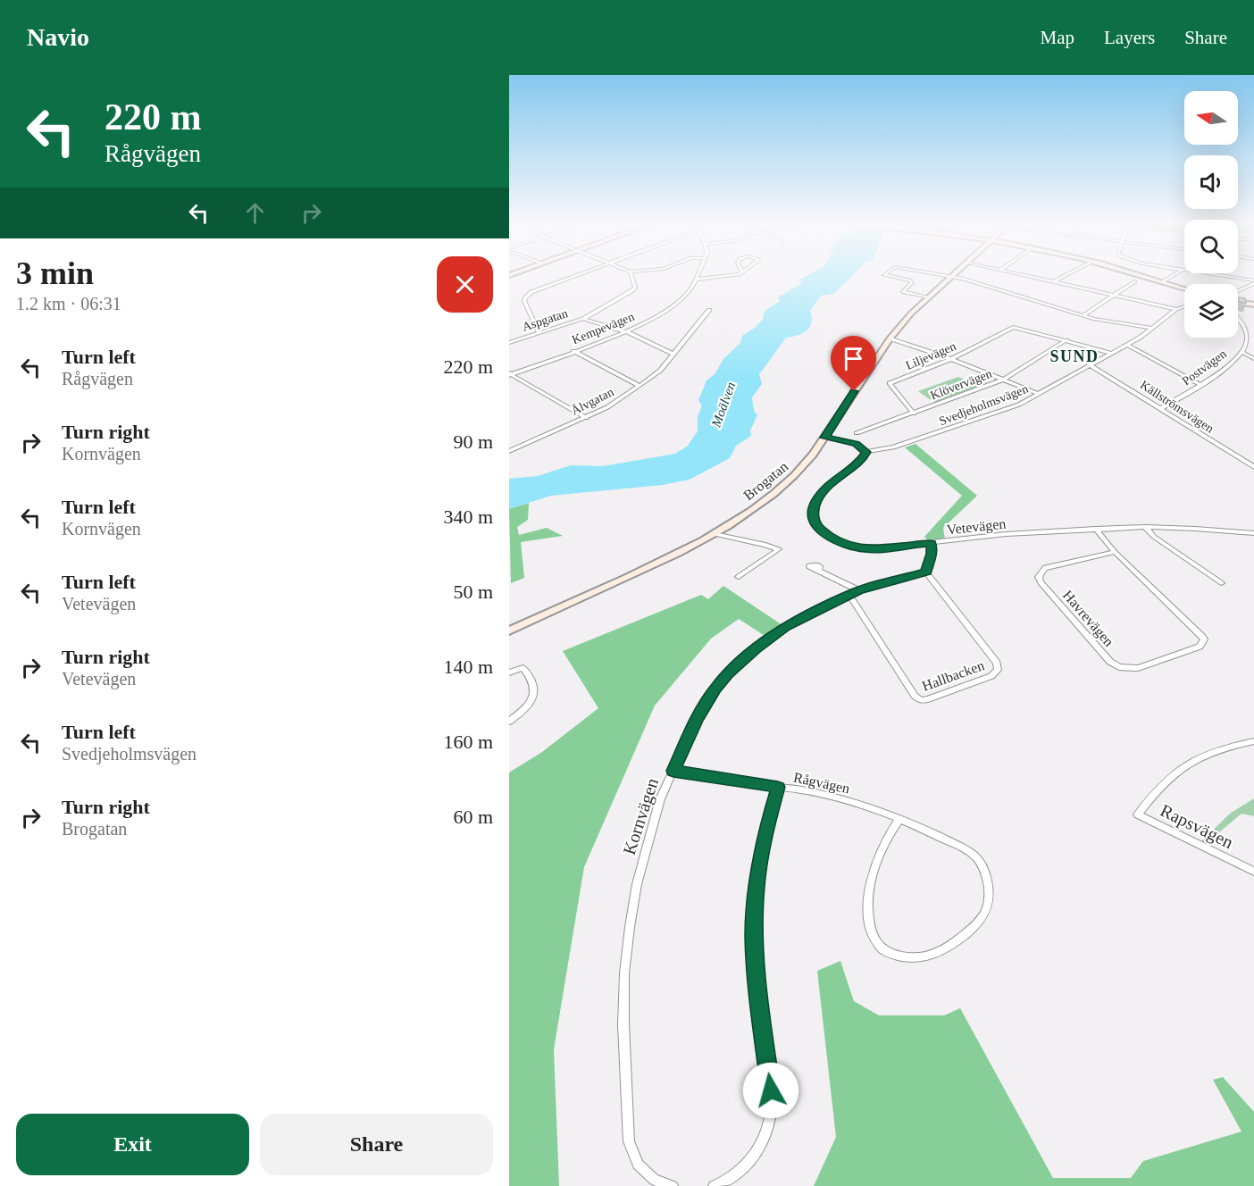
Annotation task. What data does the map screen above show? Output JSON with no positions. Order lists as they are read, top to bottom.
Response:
{
  "streets": {
    "main road": ["Brogatan"],
    "street": [
      "Aspgatan",
      "Kempevägen",
      "Liljevägen",
      "Postvägen",
      "Klövervägen",
      "Älvgatan",
      "Svedjeholmsvägen",
      "Källströmsvägen",
      "Vetevägen",
      "Havrevägen",
      "Hallbacken",
      "Rågvägen",
      "Kornvägen",
      "Rapsvägen"
    ]
  },
  "crossings": [
    ["Liljevägen", "Klövervägen"],
    ["Postvägen", "Källströmsvägen"],
    ["Svedjeholmsvägen", "Källströmsvägen"],
    ["Svedjeholmsvägen", "Vetevägen"],
    ["Vetevägen", "Havrevägen"],
    ["Hallbacken", "Kornvägen"],
    ["Rågvägen", "Kornvägen"]
  ],
  "districts": ["SUND"],
  "water": ["Moälven"],
  "north": "left",
  "page": {
    "header": "Navio",
    "nav": ["Map", "Layers", "Share"],
    "turn": ["220 m", "Rågvägen"],
    "heading": ["3 min", "1.2 km · 06:31"],
    "list": [
      {
        "name": "Turn left",
        "note": "Rågvägen",
        "value": "220 m"
      },
      {
        "name": "Turn right",
        "note": "Kornvägen",
        "value": "90 m"
      },
      {
        "name": "Turn left",
        "note": "Kornvägen",
        "value": "340 m"
      },
      {
        "name": "Turn left",
        "note": "Vetevägen",
        "value": "50 m"
      },
      {
        "name": "Turn right",
        "note": "Vetevägen",
        "value": "140 m"
      },
      {
        "name": "Turn left",
        "note": "Svedjeholmsvägen",
        "value": "160 m"
      },
      {
        "name": "Turn right",
        "note": "Brogatan",
        "value": "60 m"
      }
    ],
    "buttons": ["Exit", "Share"]
  }
}
